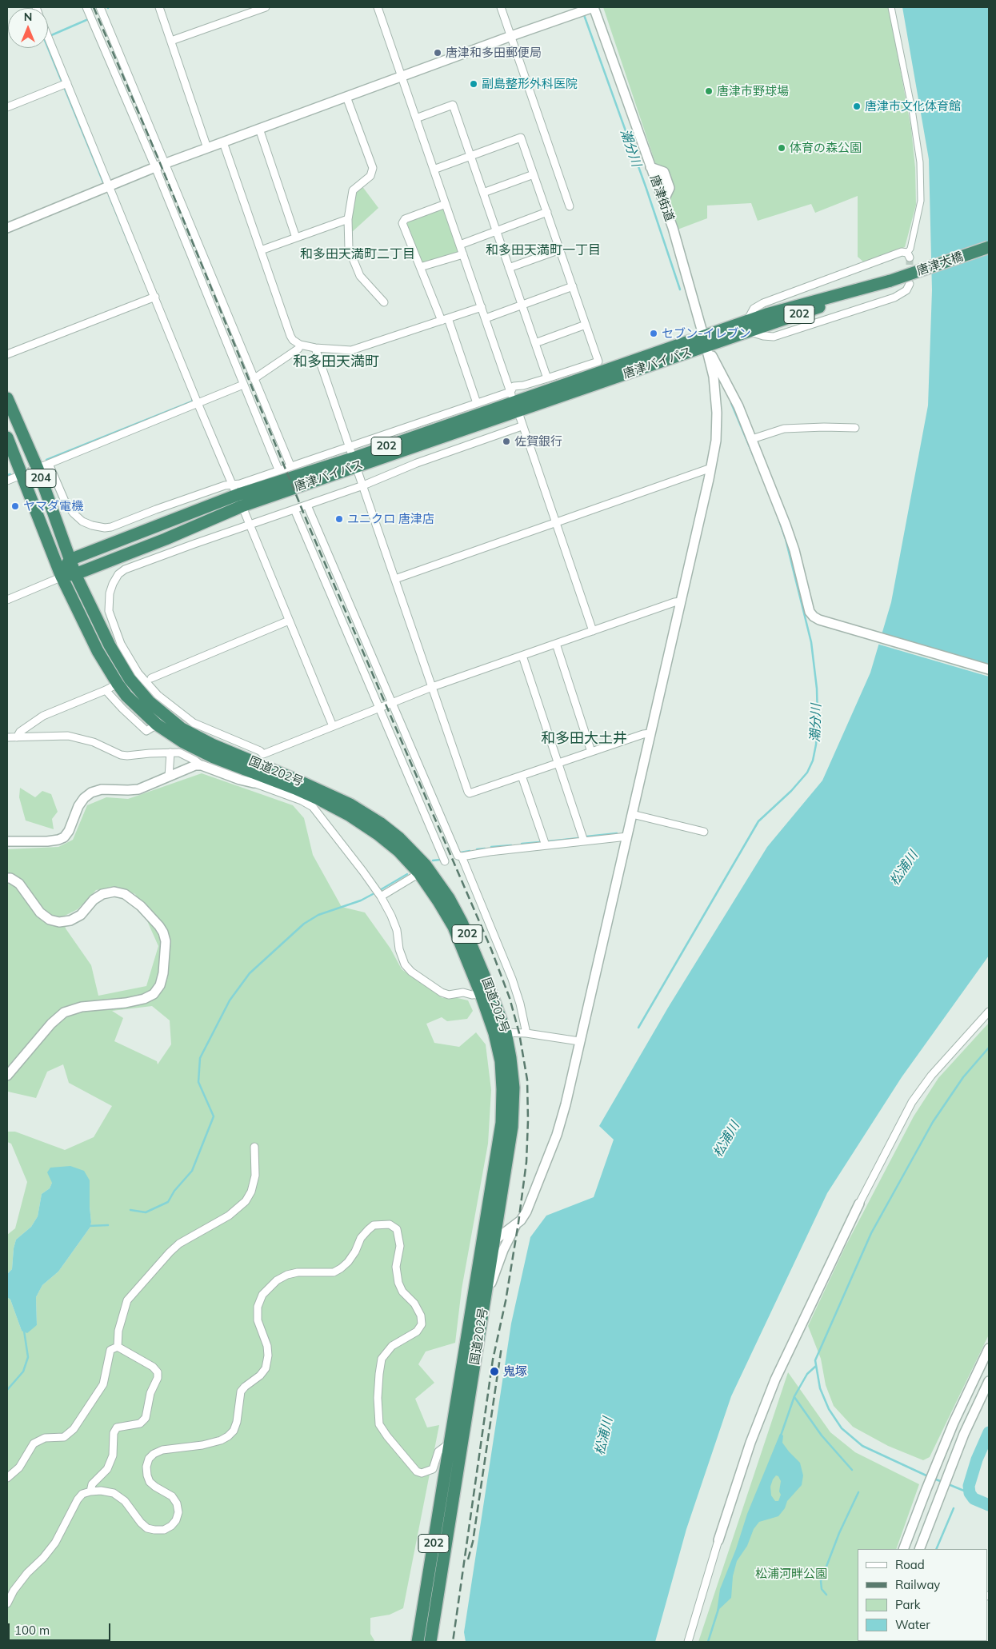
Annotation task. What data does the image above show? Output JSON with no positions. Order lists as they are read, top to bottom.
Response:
{
  "streets": {
    "highway": [
      "唐津大橋",
      "202",
      "唐津バイパス",
      "204",
      "国道202号"
    ],
    "street": ["唐津街道"]
  },
  "crossings": [
    ["唐津街道", "唐津バイパス"],
    ["唐津大橋", "唐津バイパス"],
    ["唐津バイパス", "204"],
    ["唐津バイパス", "国道202号"],
    ["204", "国道202号"]
  ],
  "districts": [
    "和多田天満町一丁目",
    "和多田天満町二丁目",
    "和多田天満町",
    "和多田大土井"
  ],
  "water": ["潮分川", "松浦川"],
  "parks": ["松浦河畔公園"],
  "places": [
    "唐津和多田郵便局",
    "副島整形外科医院",
    "唐津市野球場",
    "唐津市文化体育館",
    "体育の森公園",
    "セブン-イレブン",
    "佐賀銀行",
    "ヤマダ電機",
    "ユニクロ 唐津店",
    "鬼塚"
  ],
  "legend": [
    "Road",
    "Railway",
    "Park",
    "Water"
  ],
  "scale_bar": "100 m",
  "north": "top"
}
